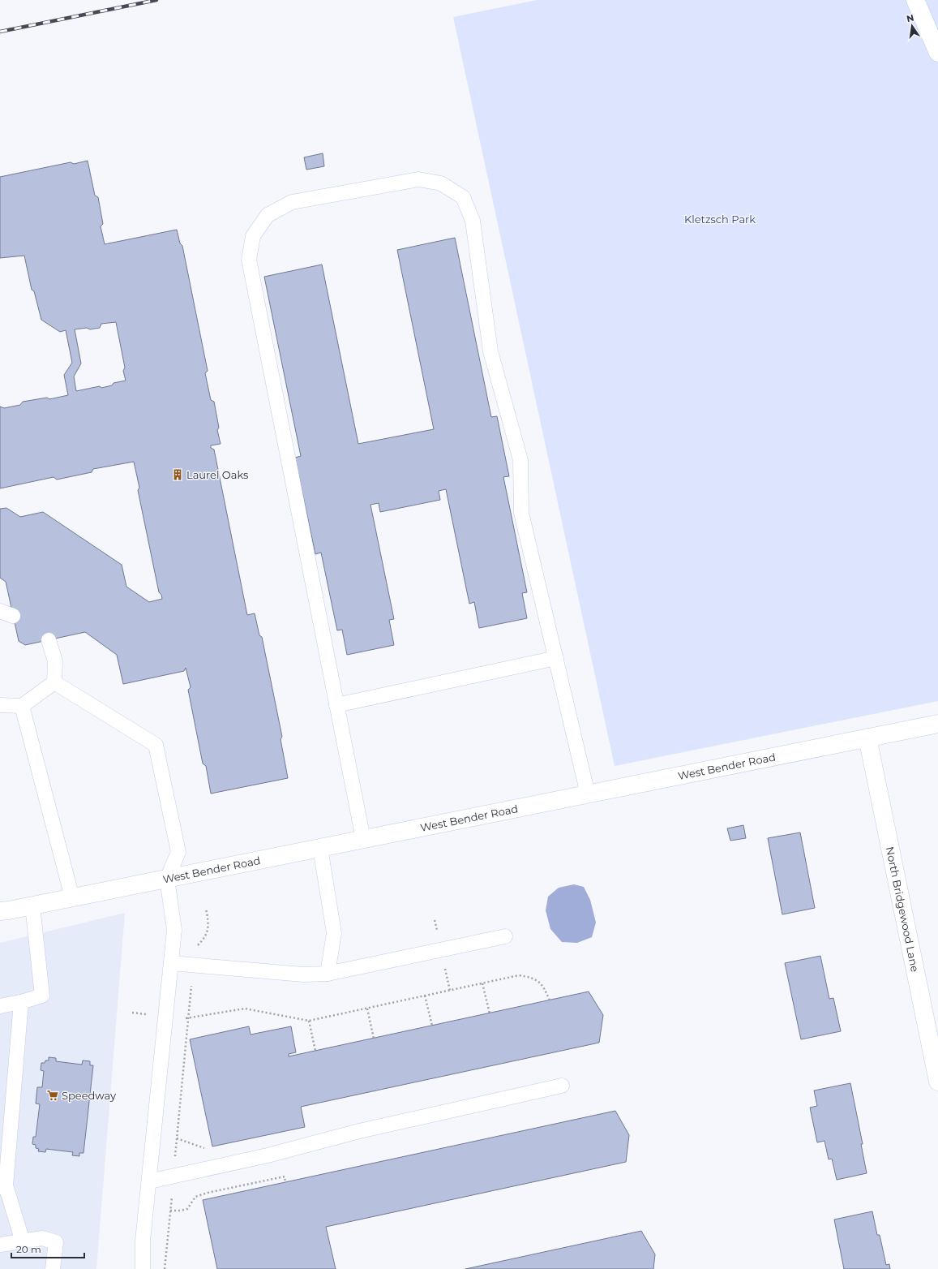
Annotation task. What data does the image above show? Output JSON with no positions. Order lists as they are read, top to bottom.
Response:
{
  "streets": {
    "street": ["West Bender Road", "North Bridgewood Lane"]
  },
  "crossings": [
    ["West Bender Road", "North Bridgewood Lane"]
  ],
  "parks": ["Kletzsch Park"],
  "places": {
    "building": ["Laurel Oaks"],
    "supermarket": ["Speedway"]
  },
  "scale_bar": "20 m",
  "north": "top"
}
